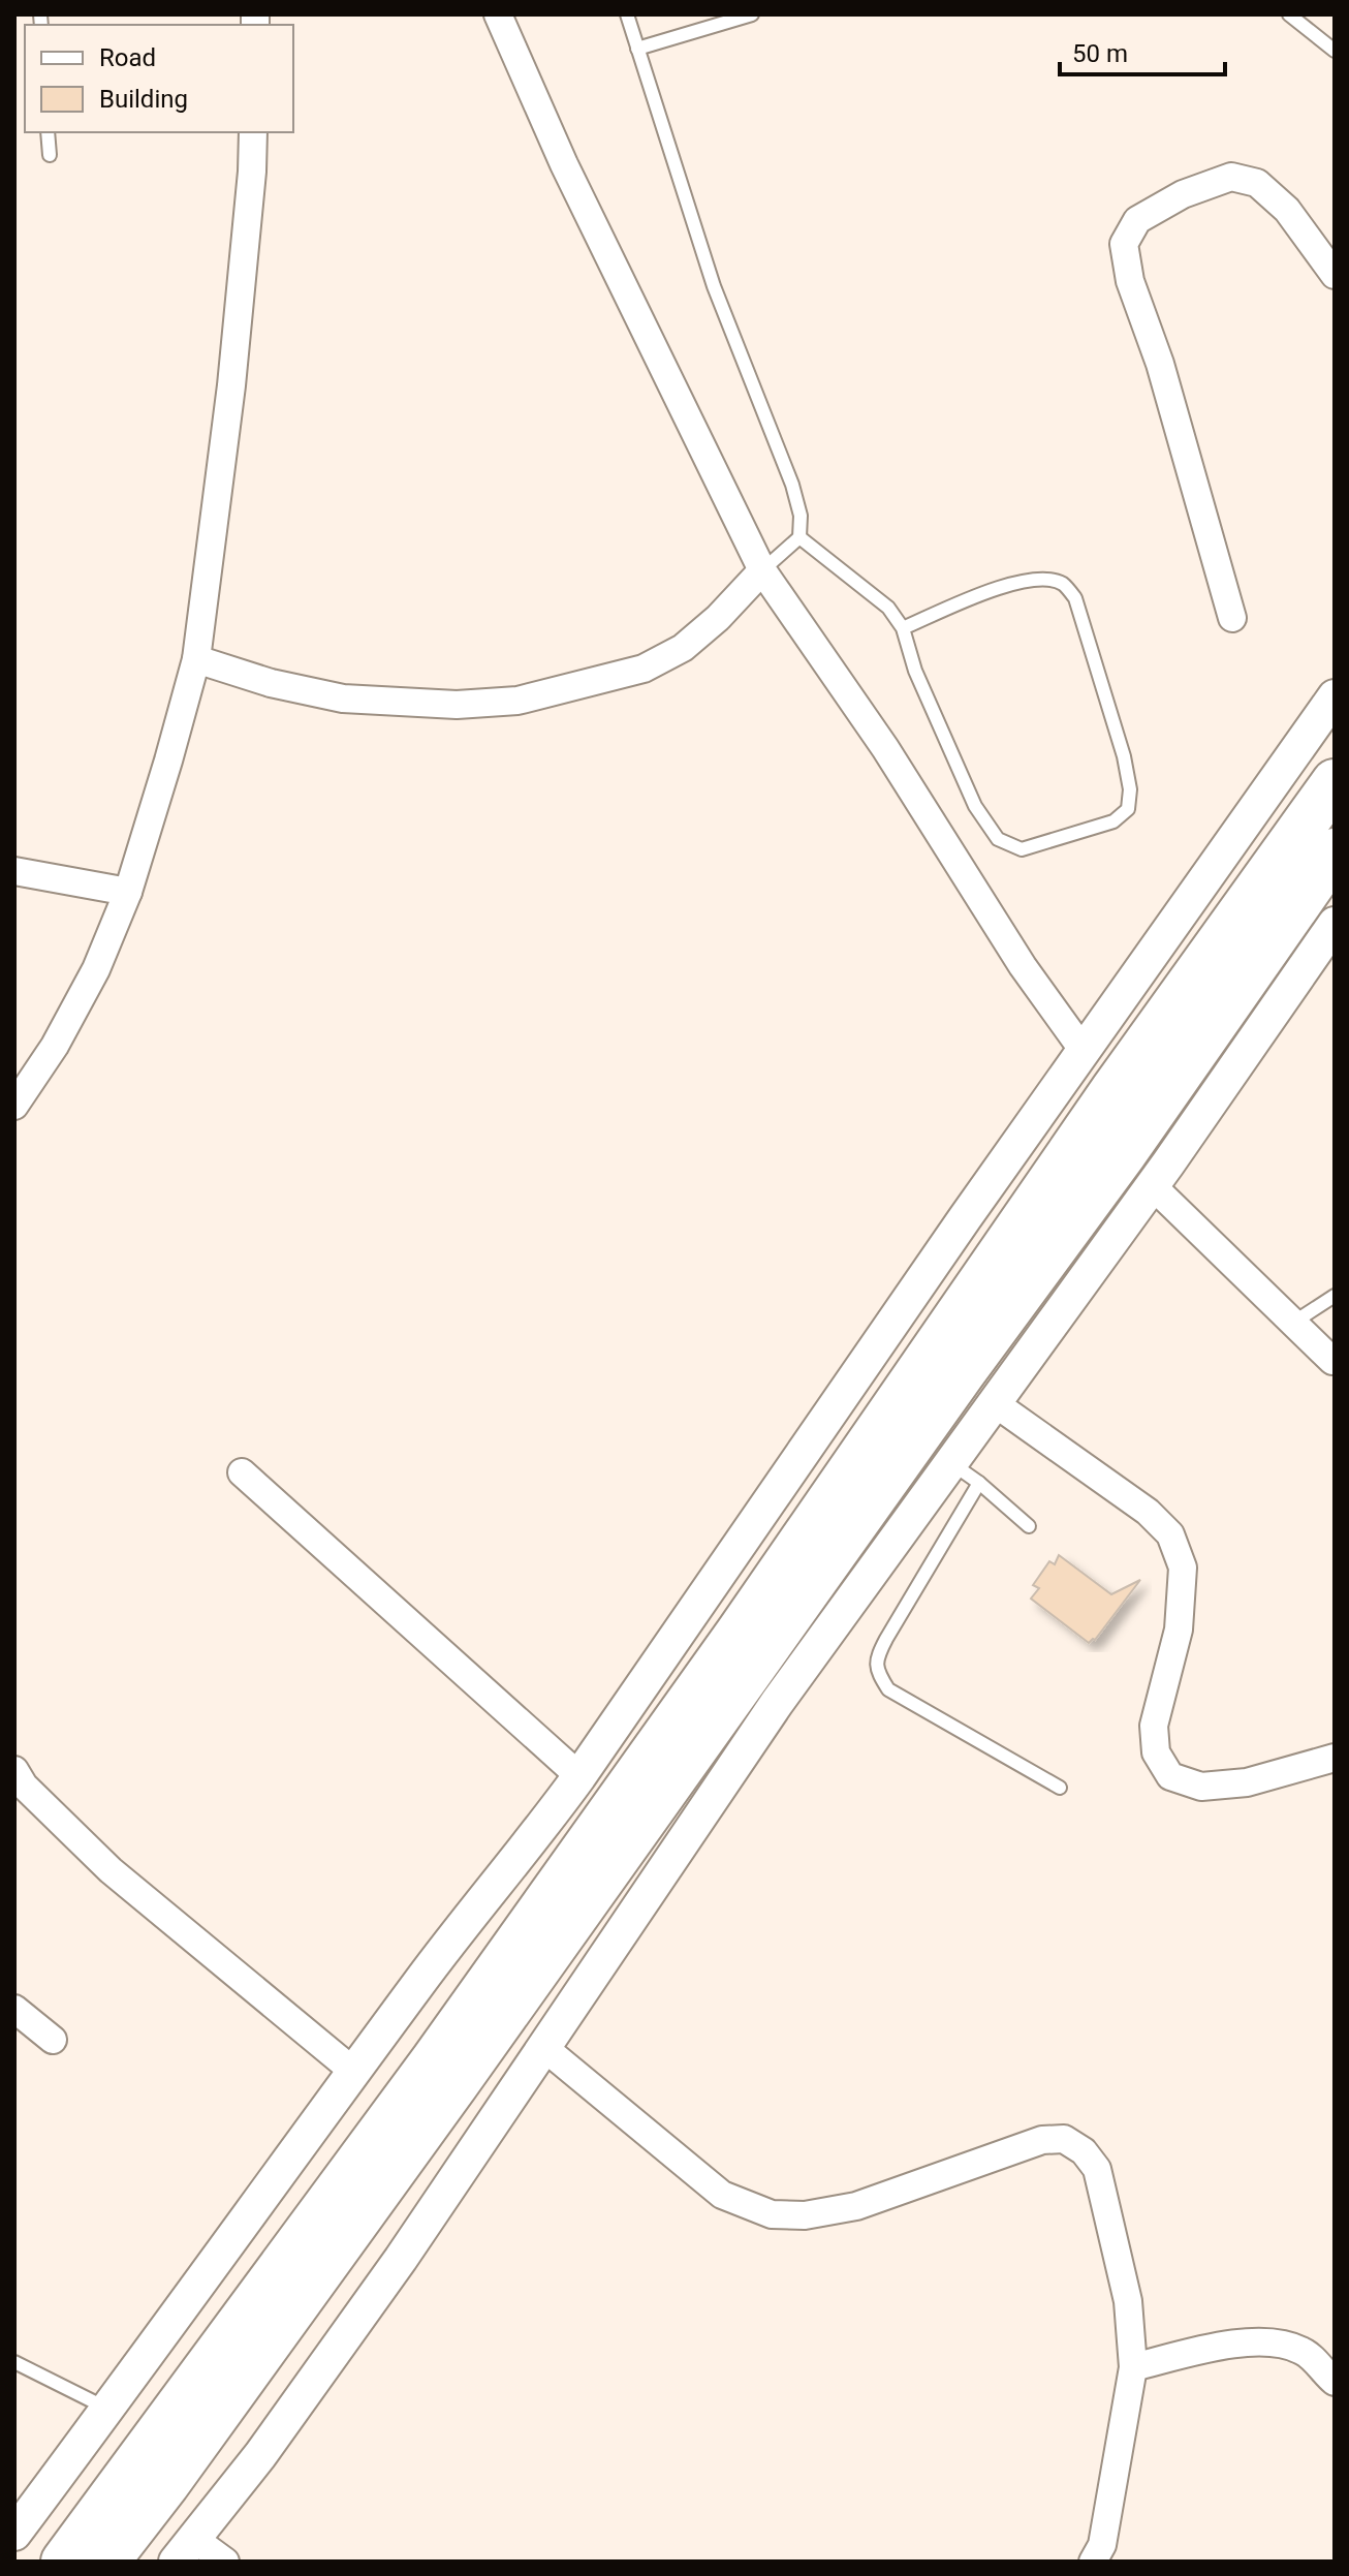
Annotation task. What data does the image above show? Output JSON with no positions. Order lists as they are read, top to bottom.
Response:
{
  "legend": ["Road", "Building"],
  "scale_bar": "50 m"
}
